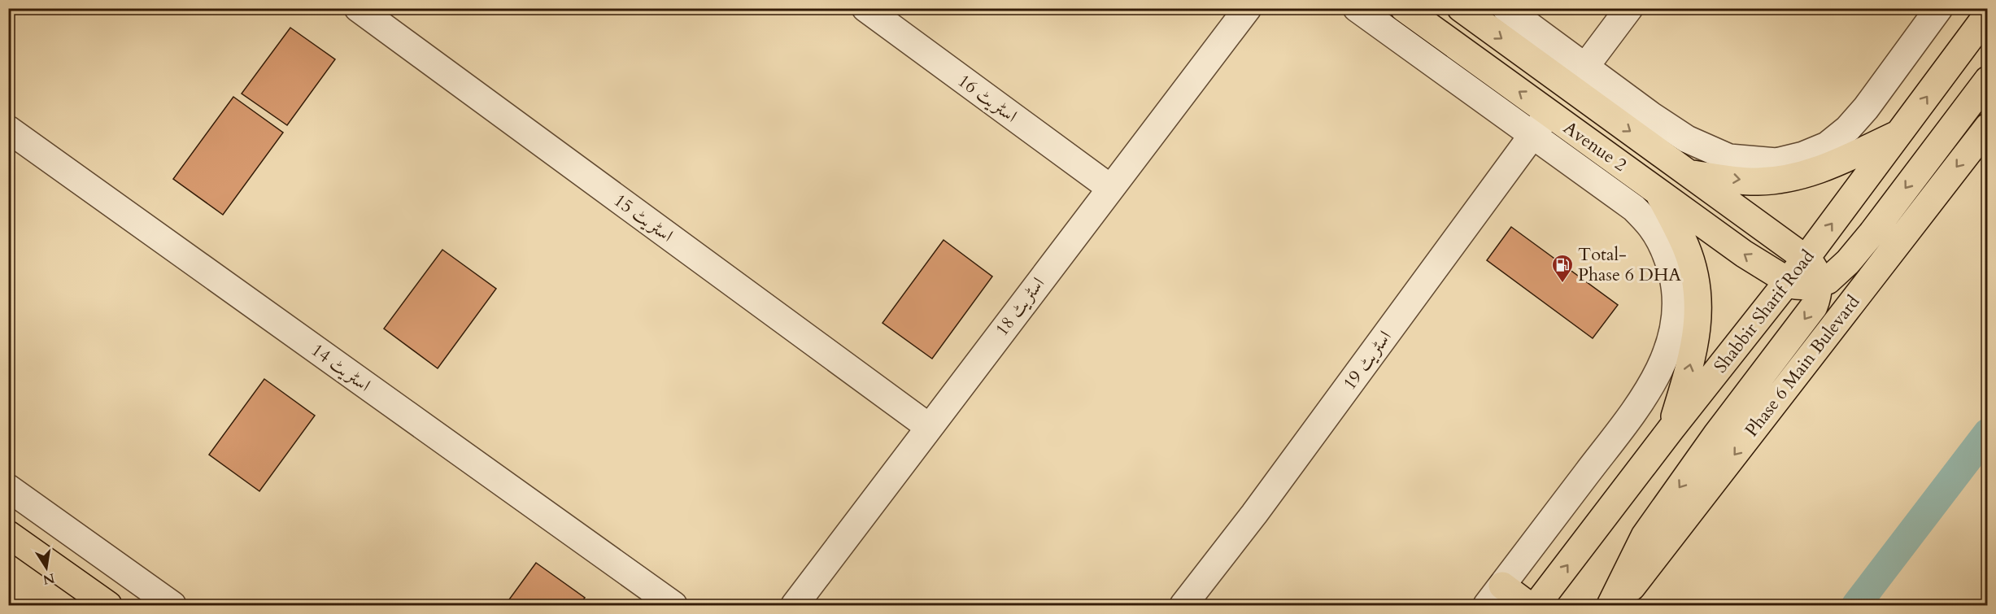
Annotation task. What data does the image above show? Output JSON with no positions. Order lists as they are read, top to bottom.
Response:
{
  "streets": {
    "main road": ["Avenue 2", "Shabbir Sharif Road", "Phase 6 Main Bulevard"],
    "street": [
      "اسٹریٹ 16",
      "اسٹریٹ 15",
      "اسٹریٹ 18",
      "اسٹریٹ 19",
      "اسٹریٹ 14"
    ]
  },
  "crossings": [
    ["اسٹریٹ 16", "اسٹریٹ 18"],
    ["Avenue 2", "Shabbir Sharif Road"],
    ["Avenue 2", "اسٹریٹ 19"],
    ["اسٹریٹ 15", "اسٹریٹ 18"]
  ],
  "places": {
    "fuel station": ["Total- Phase 6 DHA"]
  },
  "north": "bottom"
}
